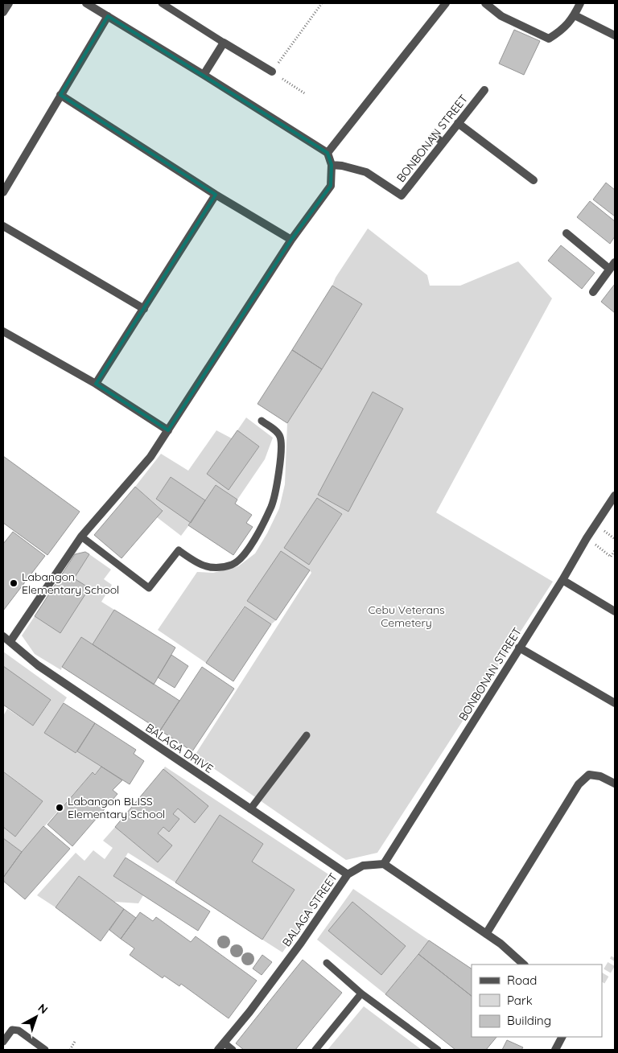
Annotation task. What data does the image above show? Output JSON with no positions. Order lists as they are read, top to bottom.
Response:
{
  "streets": {
    "street": ["BONBONAN STREET", "BALAGA DRIVE", "BALAGA STREET"]
  },
  "crossings": [
    ["BONBONAN STREET", "BALAGA STREET"],
    ["BALAGA DRIVE", "BALAGA STREET"]
  ],
  "parks": ["Cebu Veterans Cemetery"],
  "places": ["Labangon Elementary School", "Labangon BLISS Elementary School"],
  "legend": ["Road", "Park", "Building"],
  "north": "top right"
}
